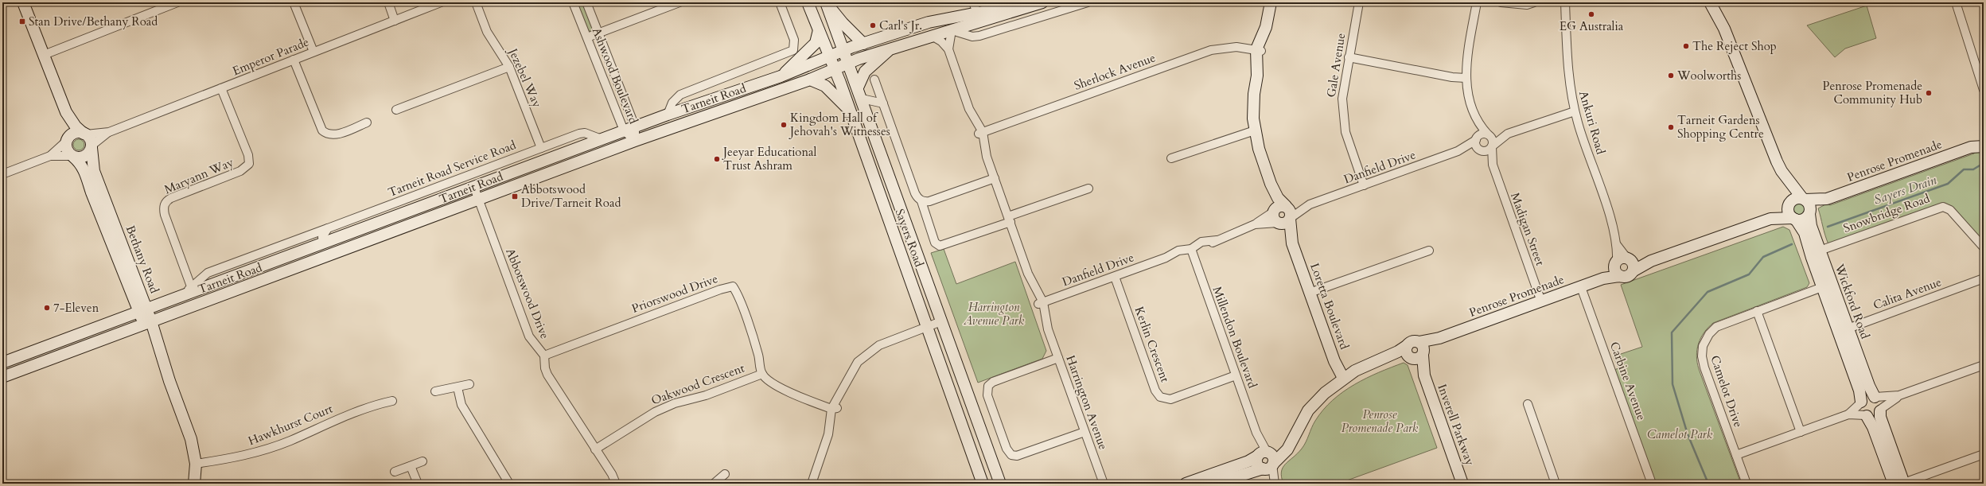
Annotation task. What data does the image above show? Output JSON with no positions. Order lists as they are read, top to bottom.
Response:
{
  "streets": {
    "street": [
      "Emperor Parade",
      "Gale Avenue",
      "Sherlock Avenue",
      "Ashwood Boulevard",
      "Jezebel Way",
      "Tarneit Road",
      "Ankuri Road",
      "Penrose Promenade",
      "Danfield Drive",
      "Tarneit Road Service Road",
      "Maryann Way",
      "Snowbridge Road",
      "Madigan Street",
      "Sayers Road",
      "Bethany Road",
      "Abbotswood Drive",
      "Priorswood Drive",
      "Calita Avenue",
      "Wickford Road",
      "Loretta Boulevard",
      "Millendon Boulevard",
      "Kerlin Crescent",
      "Carbine Avenue",
      "Oakwood Crescent",
      "Camelot Drive",
      "Harrington Avenue",
      "Hawkhurst Court",
      "Inverell Parkway"
    ]
  },
  "crossings": [
    ["Emperor Parade", "Maryann Way"],
    ["Emperor Parade", "Bethany Road"],
    ["Gale Avenue", "Danfield Drive"],
    ["Sherlock Avenue", "Harrington Avenue"],
    ["Ashwood Boulevard", "Tarneit Road"],
    ["Jezebel Way", "Tarneit Road Service Road"],
    ["Tarneit Road", "Tarneit Road Service Road"],
    ["Tarneit Road", "Maryann Way"],
    ["Tarneit Road", "Sayers Road"],
    ["Tarneit Road", "Bethany Road"],
    ["Tarneit Road", "Abbotswood Drive"],
    ["Tarneit Road", "Harrington Avenue"],
    ["Ankuri Road", "Penrose Promenade"],
    ["Penrose Promenade", "Madigan Street"],
    ["Penrose Promenade", "Wickford Road"],
    ["Penrose Promenade", "Carbine Avenue"],
    ["Penrose Promenade", "Inverell Parkway"],
    ["Danfield Drive", "Madigan Street"],
    ["Danfield Drive", "Loretta Boulevard"],
    ["Danfield Drive", "Millendon Boulevard"],
    ["Danfield Drive", "Kerlin Crescent"],
    ["Danfield Drive", "Harrington Avenue"],
    ["Snowbridge Road", "Wickford Road"],
    ["Bethany Road", "Hawkhurst Court"],
    ["Abbotswood Drive", "Priorswood Drive"],
    ["Abbotswood Drive", "Oakwood Crescent"],
    ["Priorswood Drive", "Oakwood Crescent"],
    ["Calita Avenue", "Wickford Road"],
    ["Wickford Road", "Camelot Drive"],
    ["Millendon Boulevard", "Kerlin Crescent"]
  ],
  "water": ["Sayers Drain"],
  "parks": ["Harrington Avenue Park", "Penrose Promenade Park", "Camelot Park"],
  "places": {
    "other": [
      "EG Australia",
      "Carl's Jr.",
      "The Reject Shop",
      "Woolworths",
      "Penrose Promenade Community Hub",
      "Kingdom Hall of Jehovah's Witnesses",
      "Tarneit Gardens Shopping Centre",
      "Jeeyar Educational Trust Ashram",
      "7-Eleven"
    ],
    "transit": ["Stan Drive/Bethany Road", "Abbotswood Drive/Tarneit Road"]
  }
}
